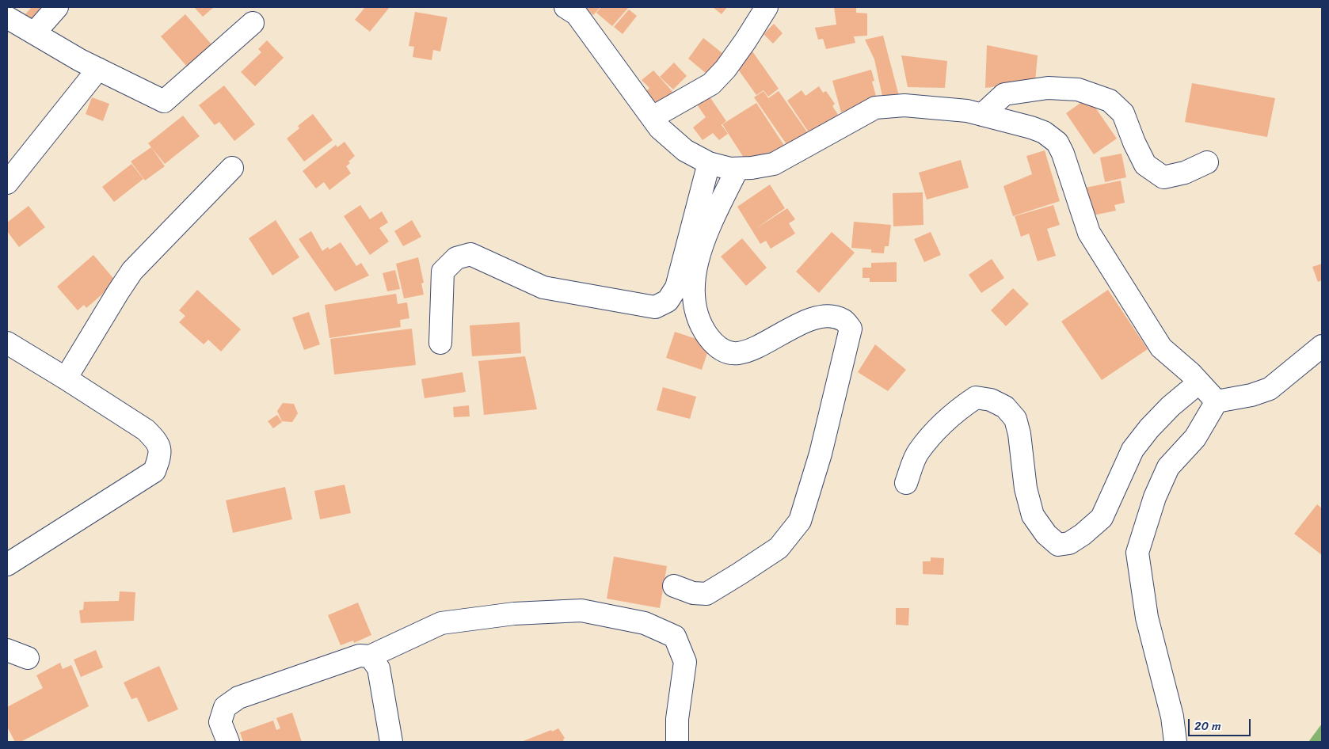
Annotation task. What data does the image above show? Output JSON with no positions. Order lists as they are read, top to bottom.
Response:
{
  "scale_bar": "20 m"
}
